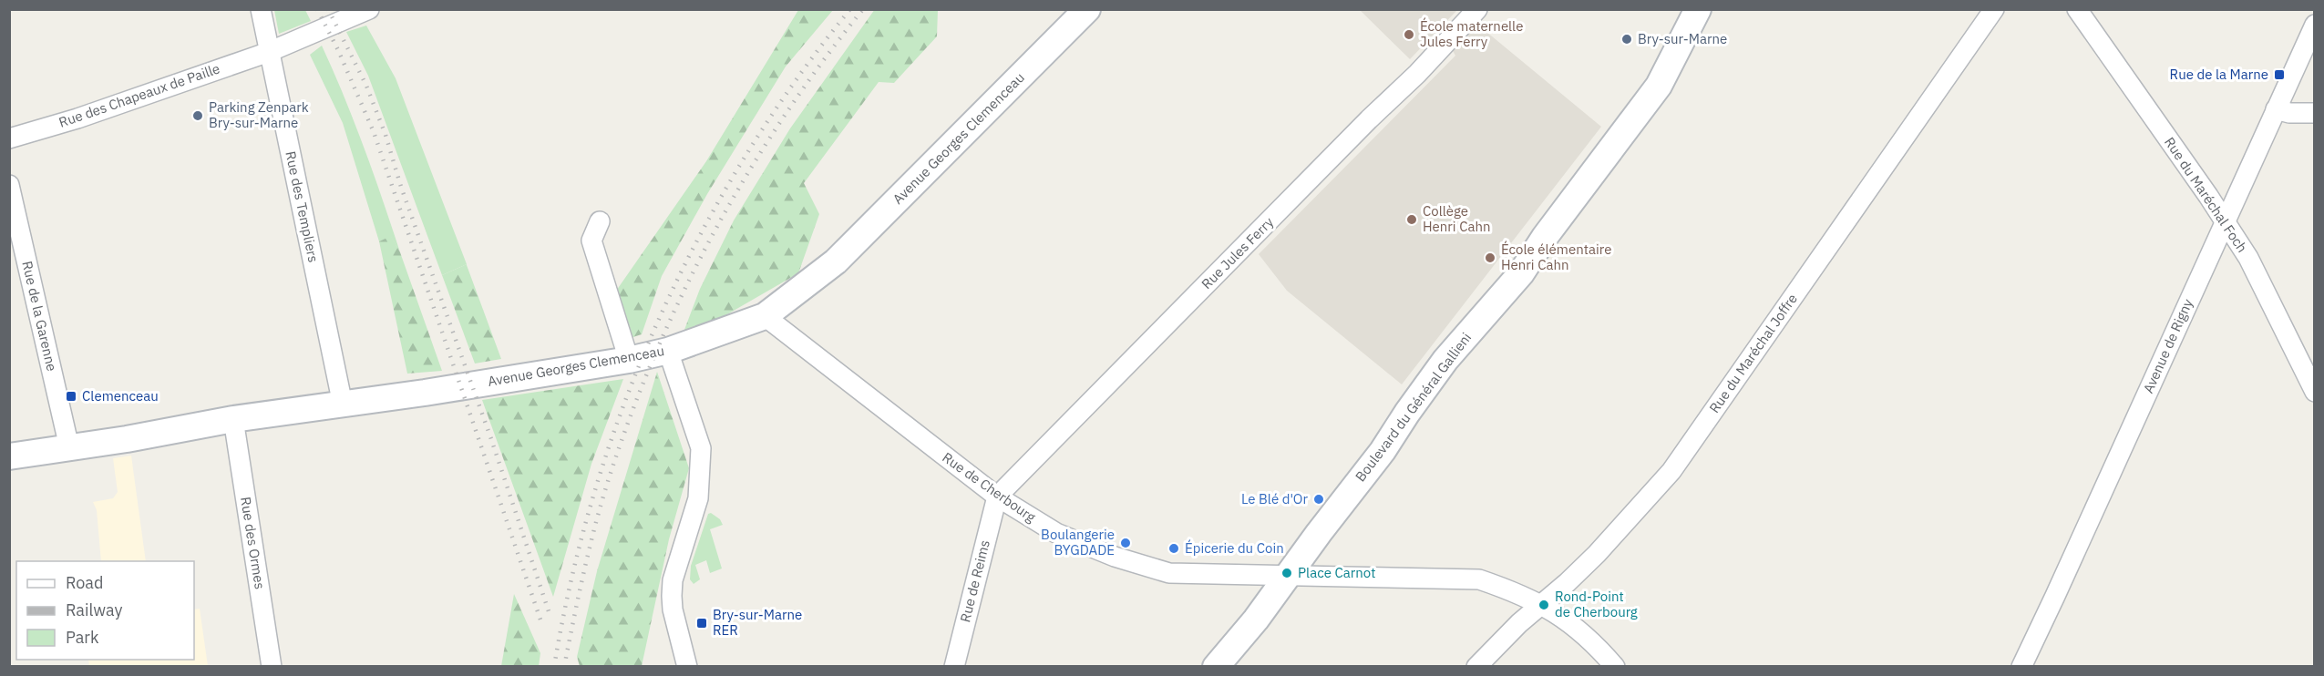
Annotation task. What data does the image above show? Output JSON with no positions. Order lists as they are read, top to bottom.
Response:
{
  "streets": {
    "main road": ["Avenue Georges Clemenceau", "Boulevard du Général Gallieni"],
    "street": [
      "Rue des Chapeaux de Paille",
      "Rue du Maréchal Foch",
      "Rue des Templiers",
      "Rue Jules Ferry",
      "Rue de la Garenne",
      "Avenue de Rigny",
      "Rue du Maréchal Joffre",
      "Rue de Cherbourg",
      "Rue des Ormes",
      "Rue de Reims"
    ]
  },
  "crossings": [
    ["Rue des Chapeaux de Paille", "Rue des Templiers"],
    ["Avenue Georges Clemenceau", "Rue des Templiers"],
    ["Avenue Georges Clemenceau", "Rue de la Garenne"],
    ["Avenue Georges Clemenceau", "Rue de Cherbourg"],
    ["Avenue Georges Clemenceau", "Rue des Ormes"],
    ["Rue du Maréchal Foch", "Avenue de Rigny"],
    ["Rue Jules Ferry", "Rue de Cherbourg"],
    ["Rue Jules Ferry", "Rue de Reims"],
    ["Rue du Maréchal Joffre", "Rue de Cherbourg"],
    ["Boulevard du Général Gallieni", "Rue de Cherbourg"],
    ["Rue de Cherbourg", "Rue de Reims"]
  ],
  "places": {
    "other": [
      "École maternelle Jules Ferry",
      "Bry-sur-Marne",
      "Parking Zenpark Bry-sur-Marne",
      "Collège Henri Cahn",
      "École élémentaire Henri Cahn",
      "Le Blé d'Or",
      "Boulangerie BYGDADE",
      "Épicerie du Coin",
      "Place Carnot",
      "Rond-Point de Cherbourg"
    ],
    "transit": ["Rue de la Marne", "Clemenceau", "Bry-sur-Marne RER"]
  },
  "legend": ["Road", "Railway", "Park"]
}
